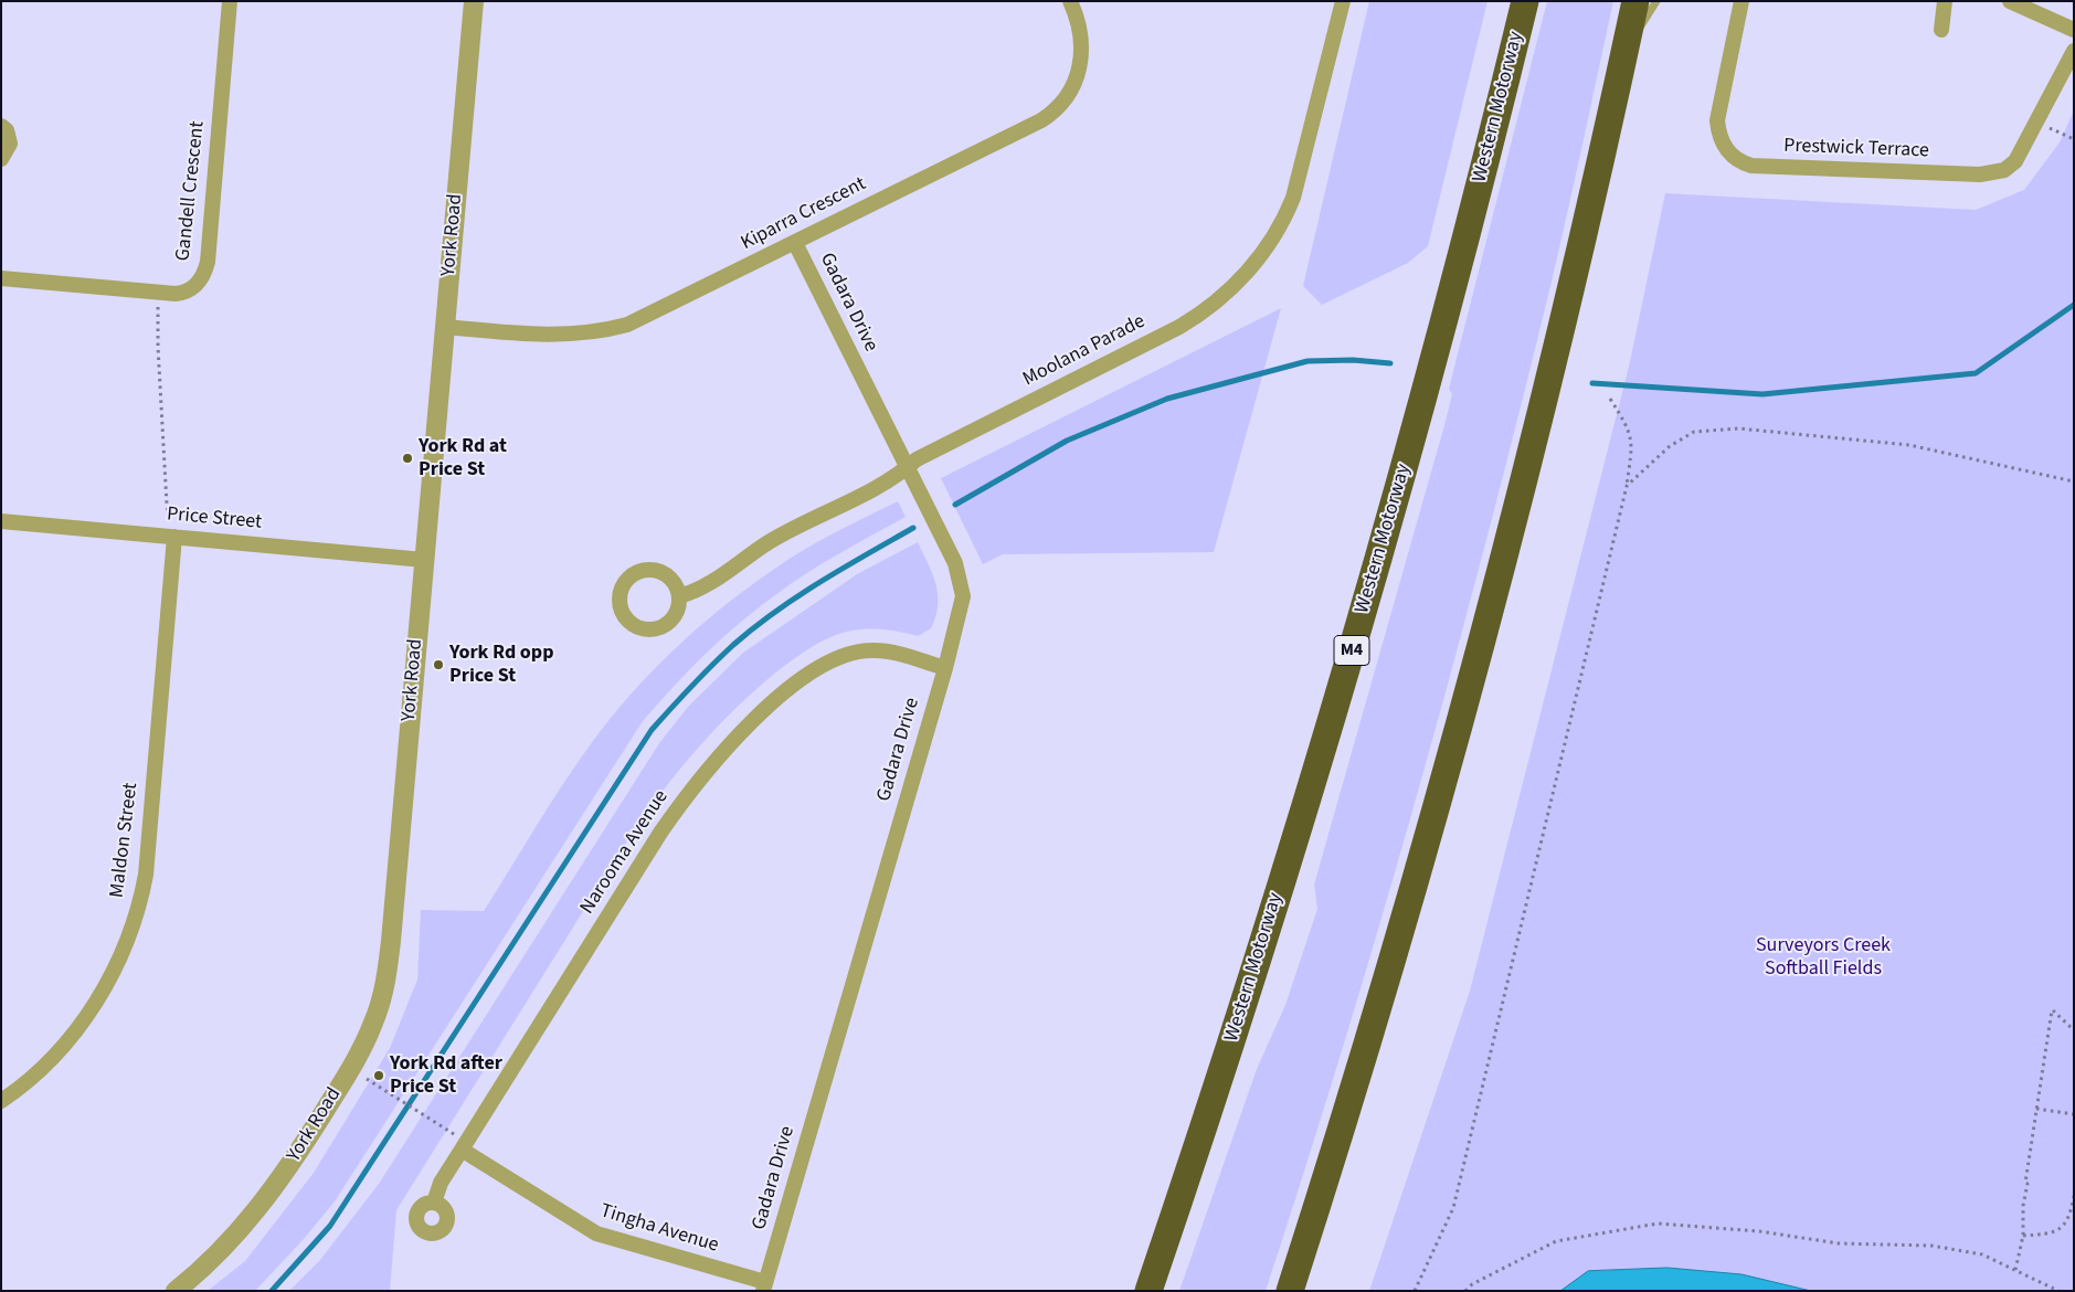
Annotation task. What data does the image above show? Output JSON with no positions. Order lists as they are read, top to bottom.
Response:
{
  "streets": {
    "highway": ["Western Motorway", "M4"],
    "street": [
      "Prestwick Terrace",
      "Gandell Crescent",
      "Kiparra Crescent",
      "York Road",
      "Gadara Drive",
      "Moolana Parade",
      "Price Street",
      "Maldon Street",
      "Narooma Avenue",
      "Tingha Avenue"
    ]
  },
  "crossings": [
    ["Kiparra Crescent", "York Road"],
    ["Kiparra Crescent", "Gadara Drive"],
    ["York Road", "Price Street"],
    ["Gadara Drive", "Moolana Parade"],
    ["Gadara Drive", "Narooma Avenue"],
    ["Gadara Drive", "Tingha Avenue"],
    ["Price Street", "Maldon Street"],
    ["Narooma Avenue", "Tingha Avenue"]
  ],
  "parks": ["Surveyors Creek Softball Fields"],
  "places": ["York Rd at Price St", "York Rd opp Price St", "York Rd after Price St"]
}
